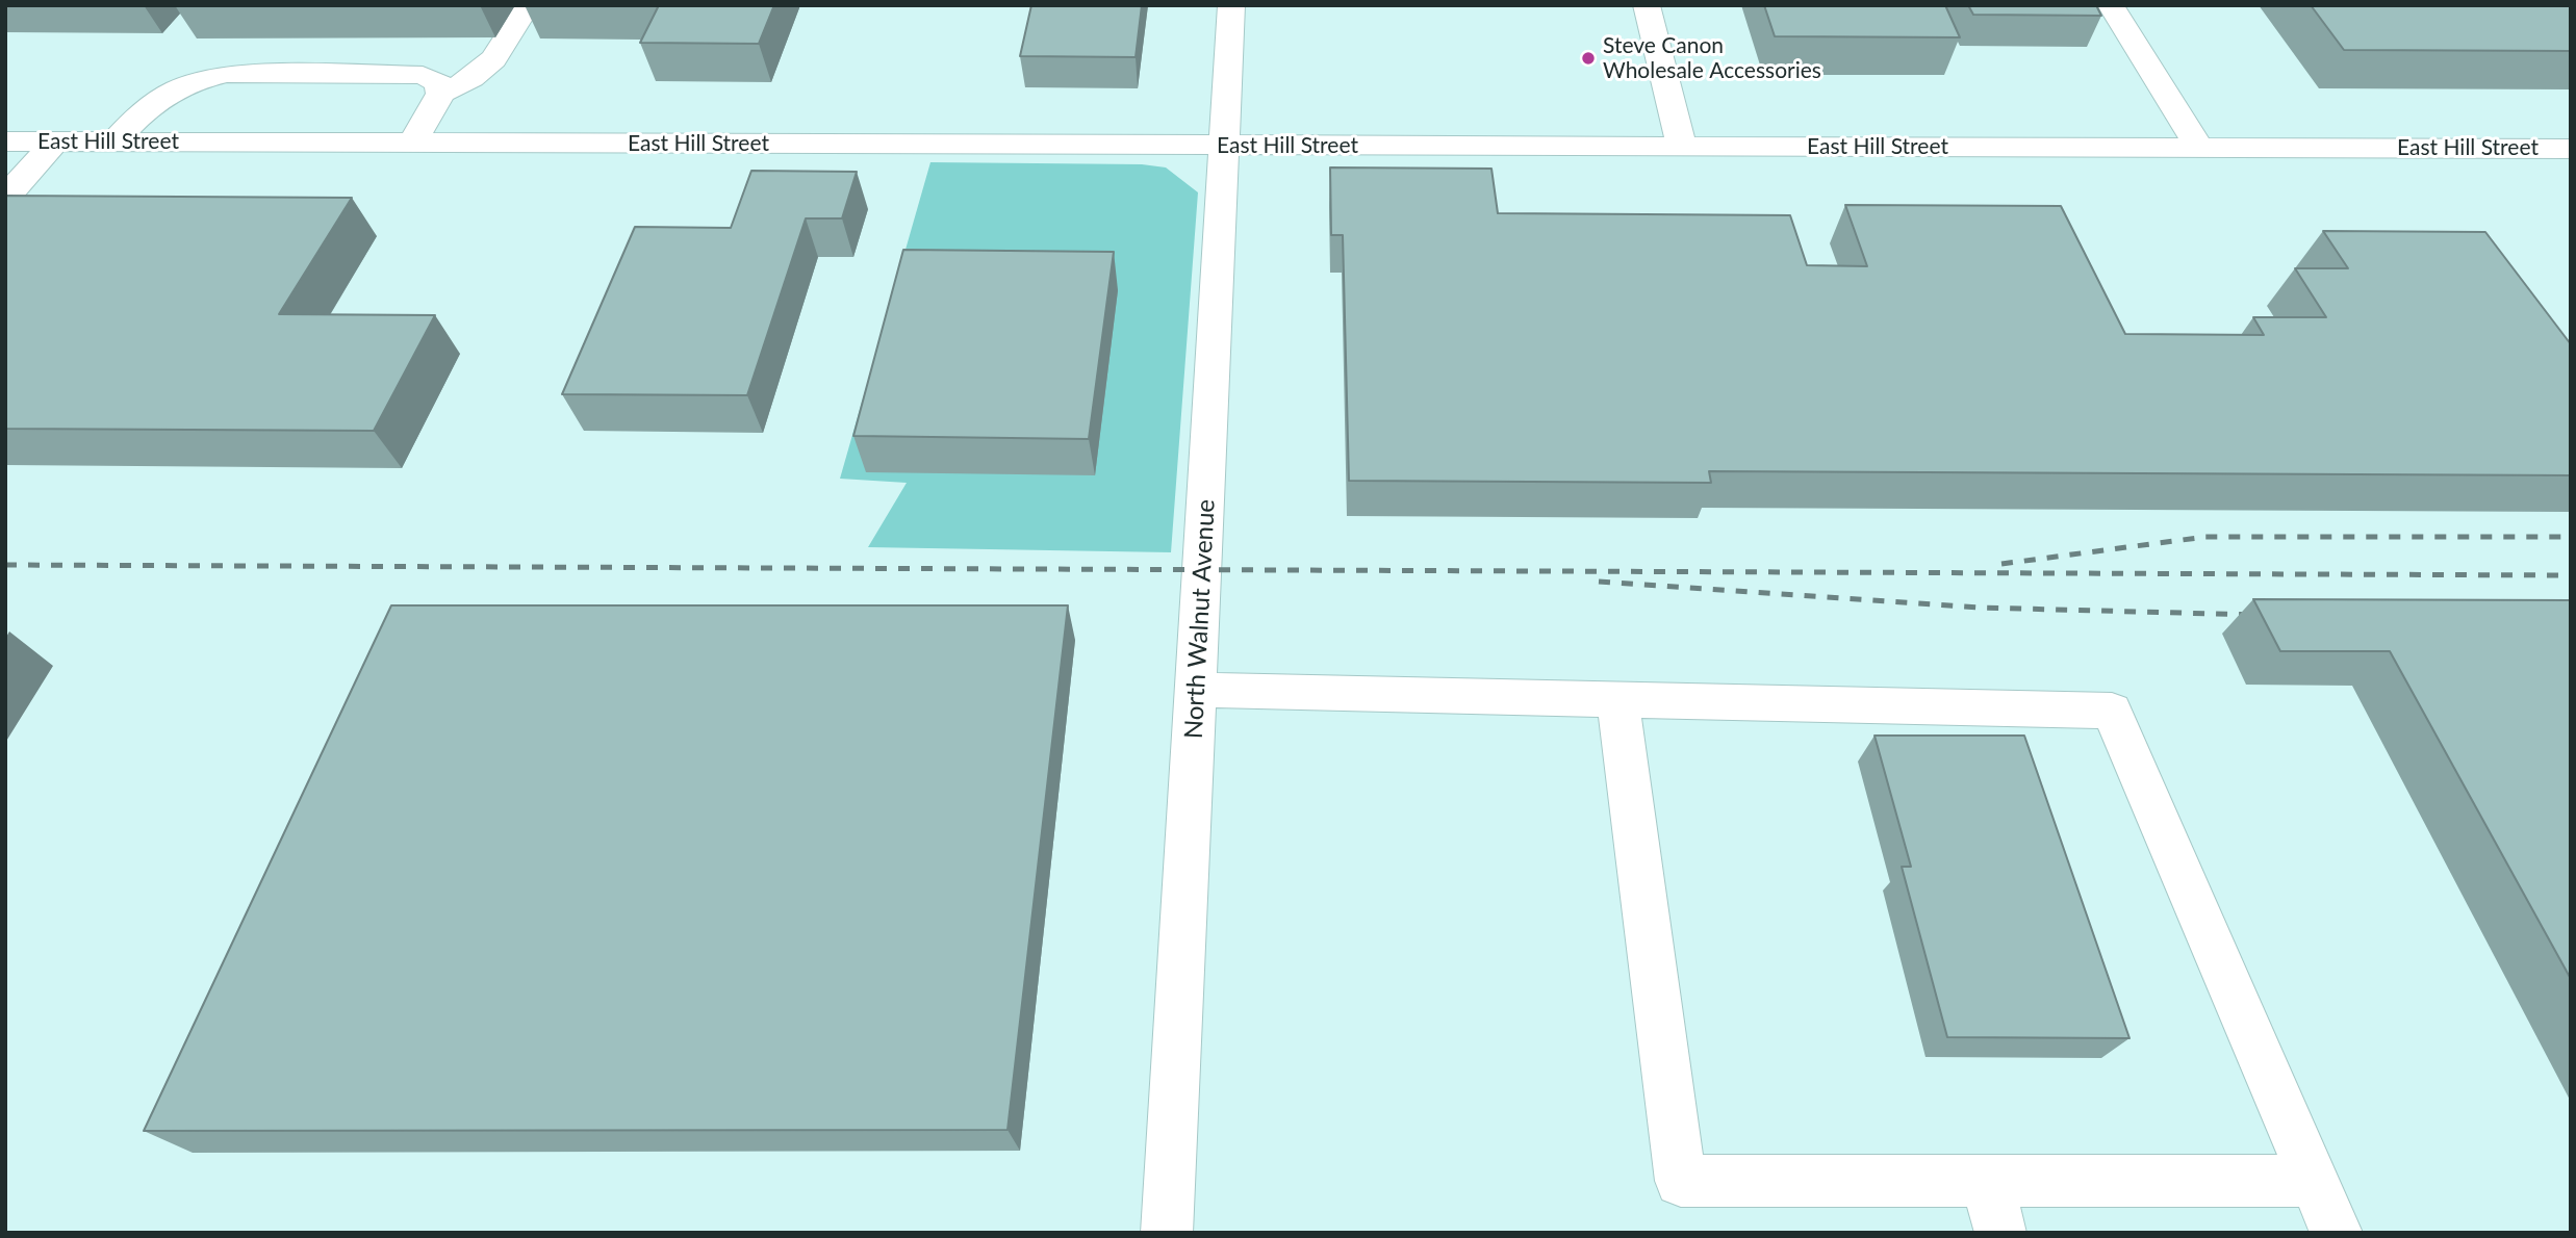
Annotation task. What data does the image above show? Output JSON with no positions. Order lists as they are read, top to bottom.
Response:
{
  "streets": {
    "street": ["East Hill Street", "North Walnut Avenue"]
  },
  "crossings": [
    ["East Hill Street", "North Walnut Avenue"]
  ],
  "places": ["Steve Canon Wholesale Accessories"]
}
